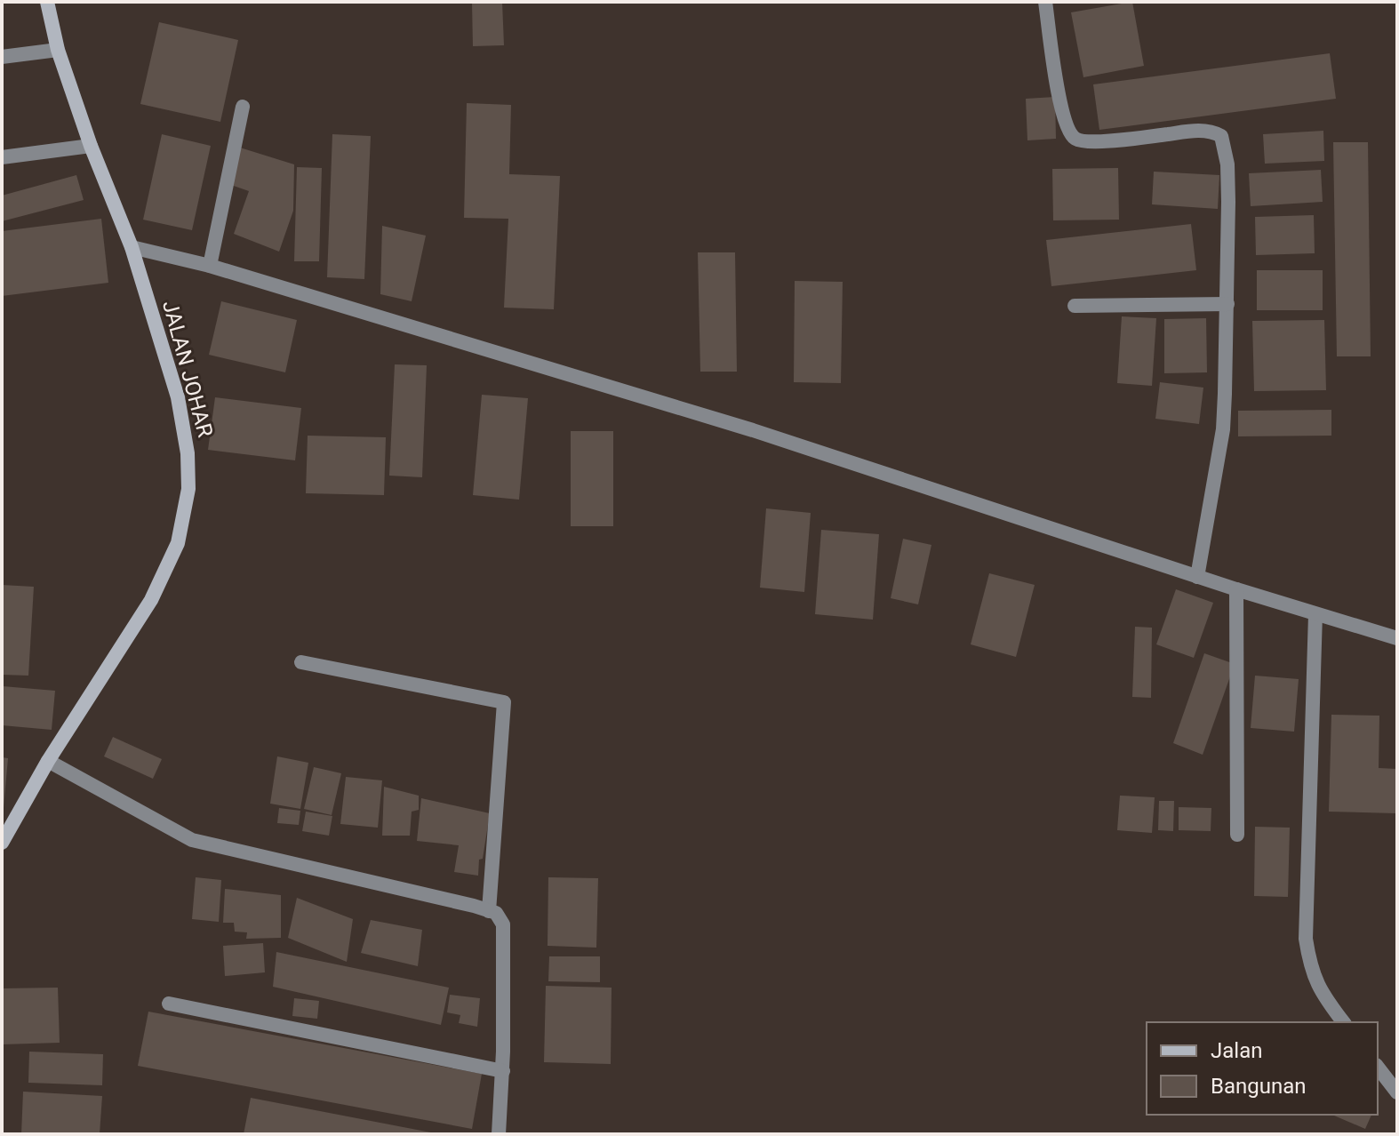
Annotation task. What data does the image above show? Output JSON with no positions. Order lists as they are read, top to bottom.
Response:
{
  "streets": {
    "street": ["JALAN JOHAR"]
  },
  "legend": ["Jalan", "Bangunan"]
}
